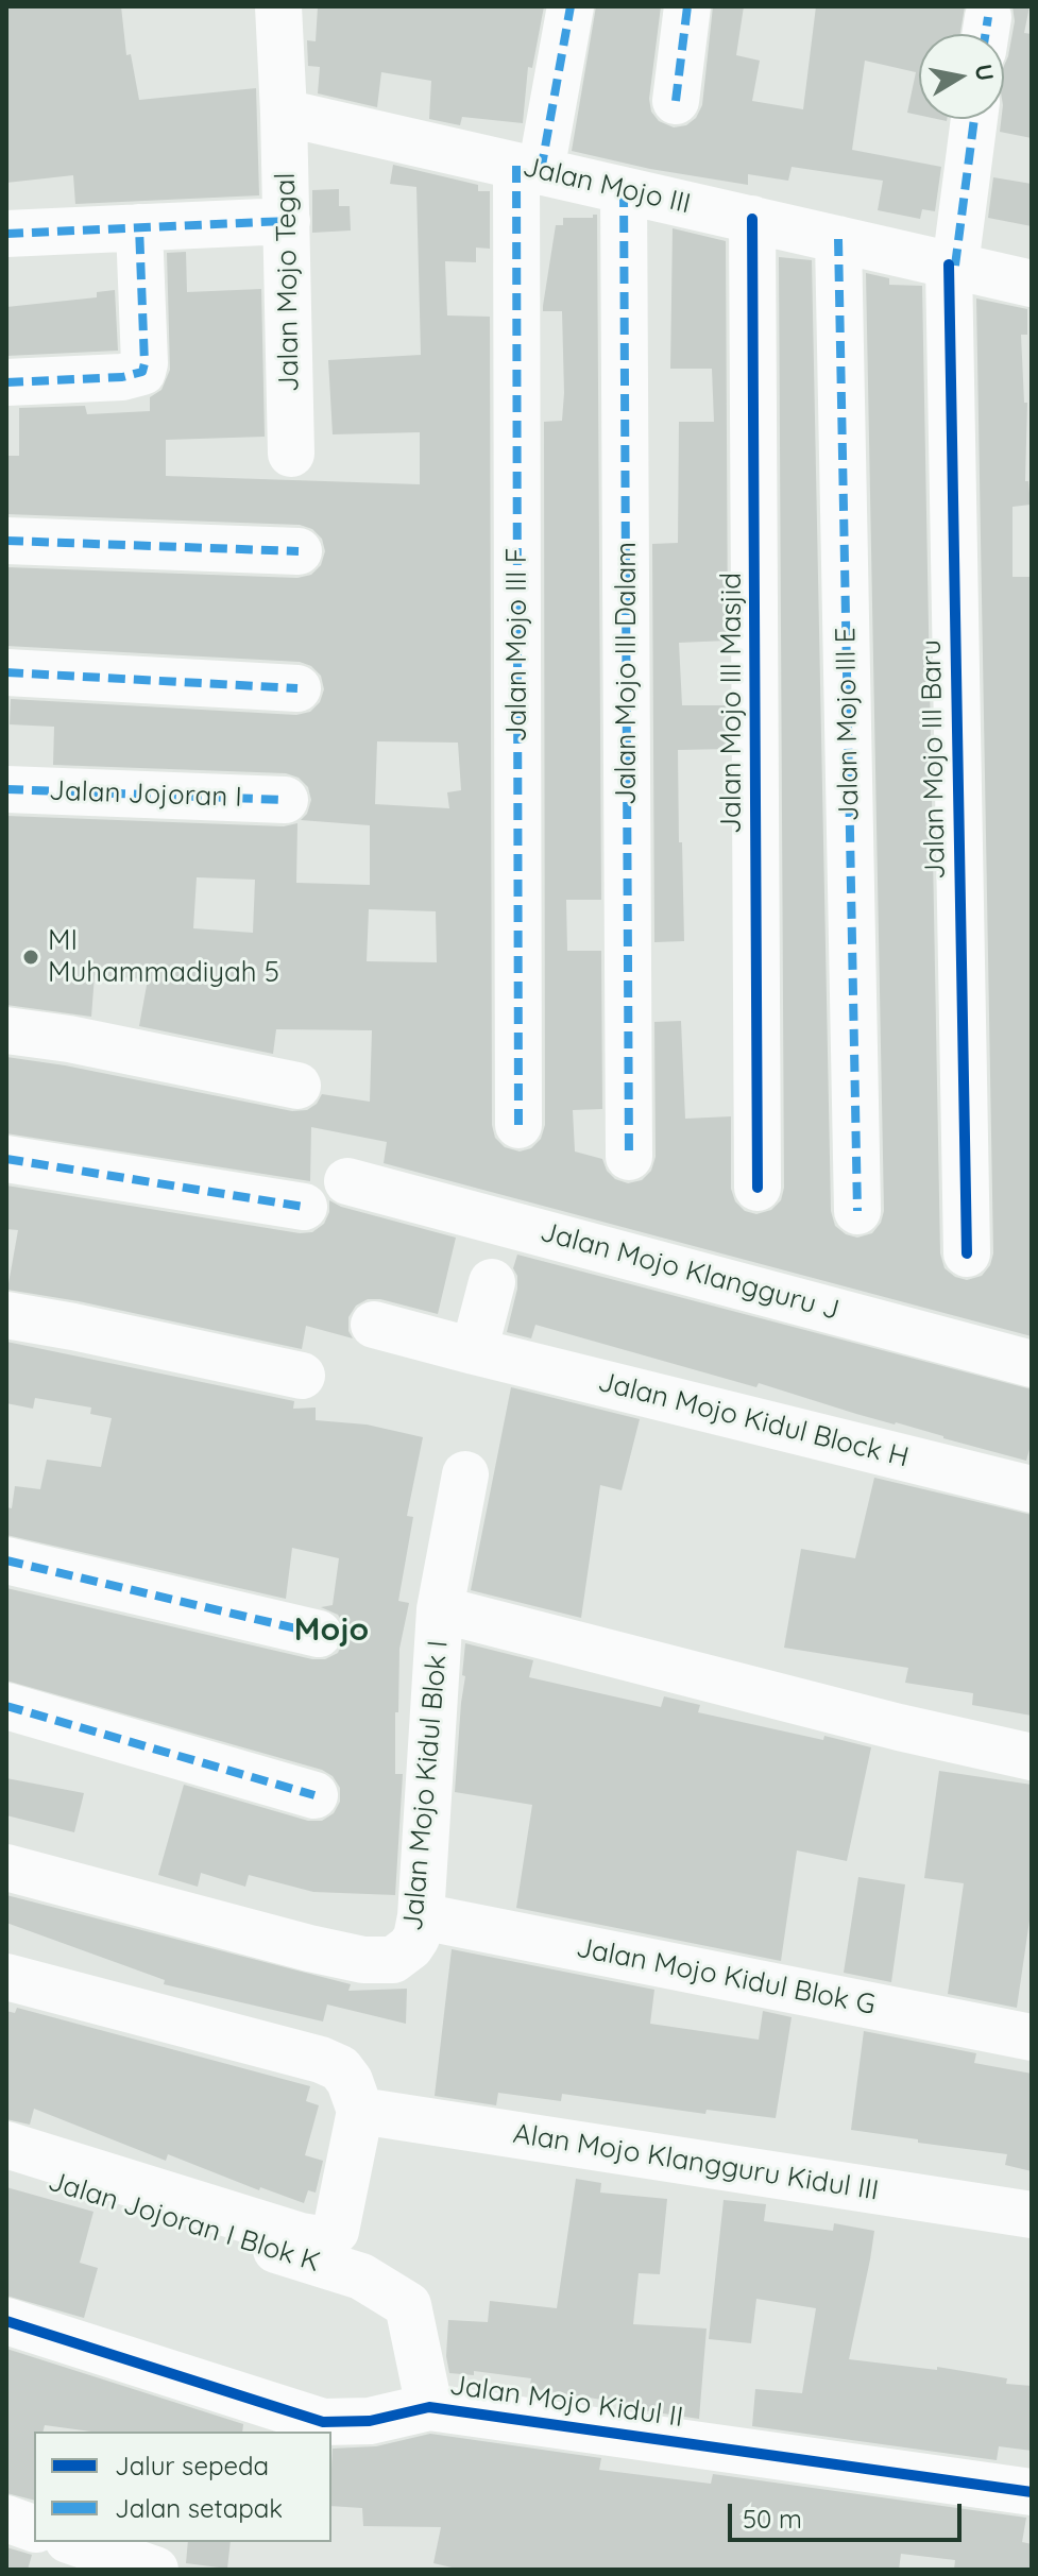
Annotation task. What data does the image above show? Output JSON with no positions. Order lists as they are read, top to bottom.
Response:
{
  "streets": {
    "street": [
      "Jalan Mojo III",
      "Jalan Mojo Tegal",
      "Jalan Mojo III F",
      "Jalan Mojo III Dalam",
      "Jalan Mojo III Masjid",
      "Jalan Mojo III E",
      "Jalan Mojo III Baru",
      "Jalan Jojoran I",
      "Jalan Mojo Klangguru J",
      "Jalan Mojo Kidul Block H",
      "Jalan Mojo Kidul Blok I",
      "Jalan Mojo Kidul Blok G",
      "Alan Mojo Klangguru Kidul III",
      "Jalan Jojoran I Blok K",
      "Jalan Mojo Kidul II"
    ]
  },
  "crossings": [
    ["Jalan Mojo III", "Jalan Mojo Tegal"],
    ["Jalan Mojo III", "Jalan Mojo III F"],
    ["Jalan Mojo III", "Jalan Mojo III Dalam"],
    ["Jalan Mojo III", "Jalan Mojo III Masjid"],
    ["Jalan Mojo III", "Jalan Mojo III E"],
    ["Jalan Mojo III", "Jalan Mojo III Baru"],
    ["Jalan Mojo Kidul Blok I", "Jalan Mojo Kidul Blok G"],
    ["Jalan Jojoran I Blok K", "Jalan Mojo Kidul II"]
  ],
  "districts": ["Mojo"],
  "places": ["MI Muhammadiyah 5"],
  "legend": ["Jalur sepeda", "Jalan setapak"],
  "scale_bar": "50 m",
  "north": "right"
}
